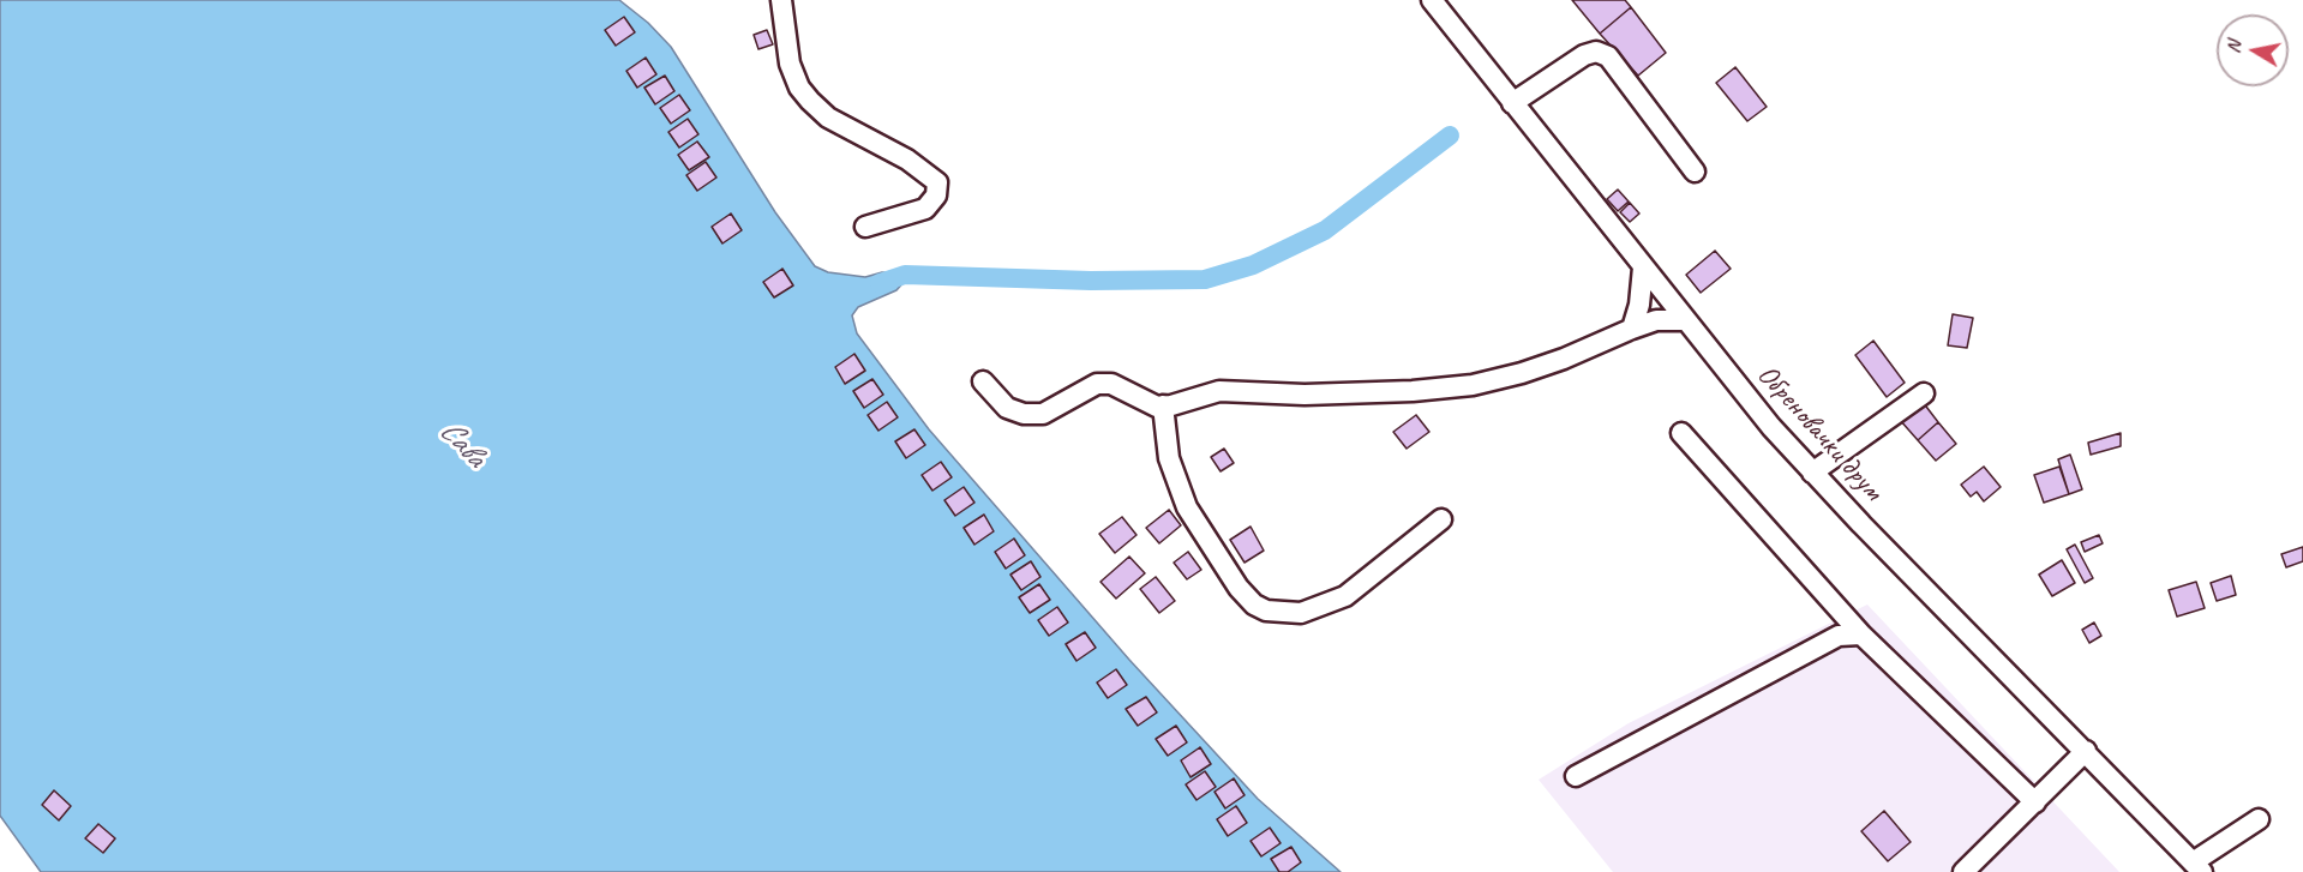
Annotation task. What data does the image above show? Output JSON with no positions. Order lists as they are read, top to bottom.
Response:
{
  "streets": {
    "street": ["Обреновачки друм"]
  },
  "water": ["Сава"],
  "north": "left"
}
